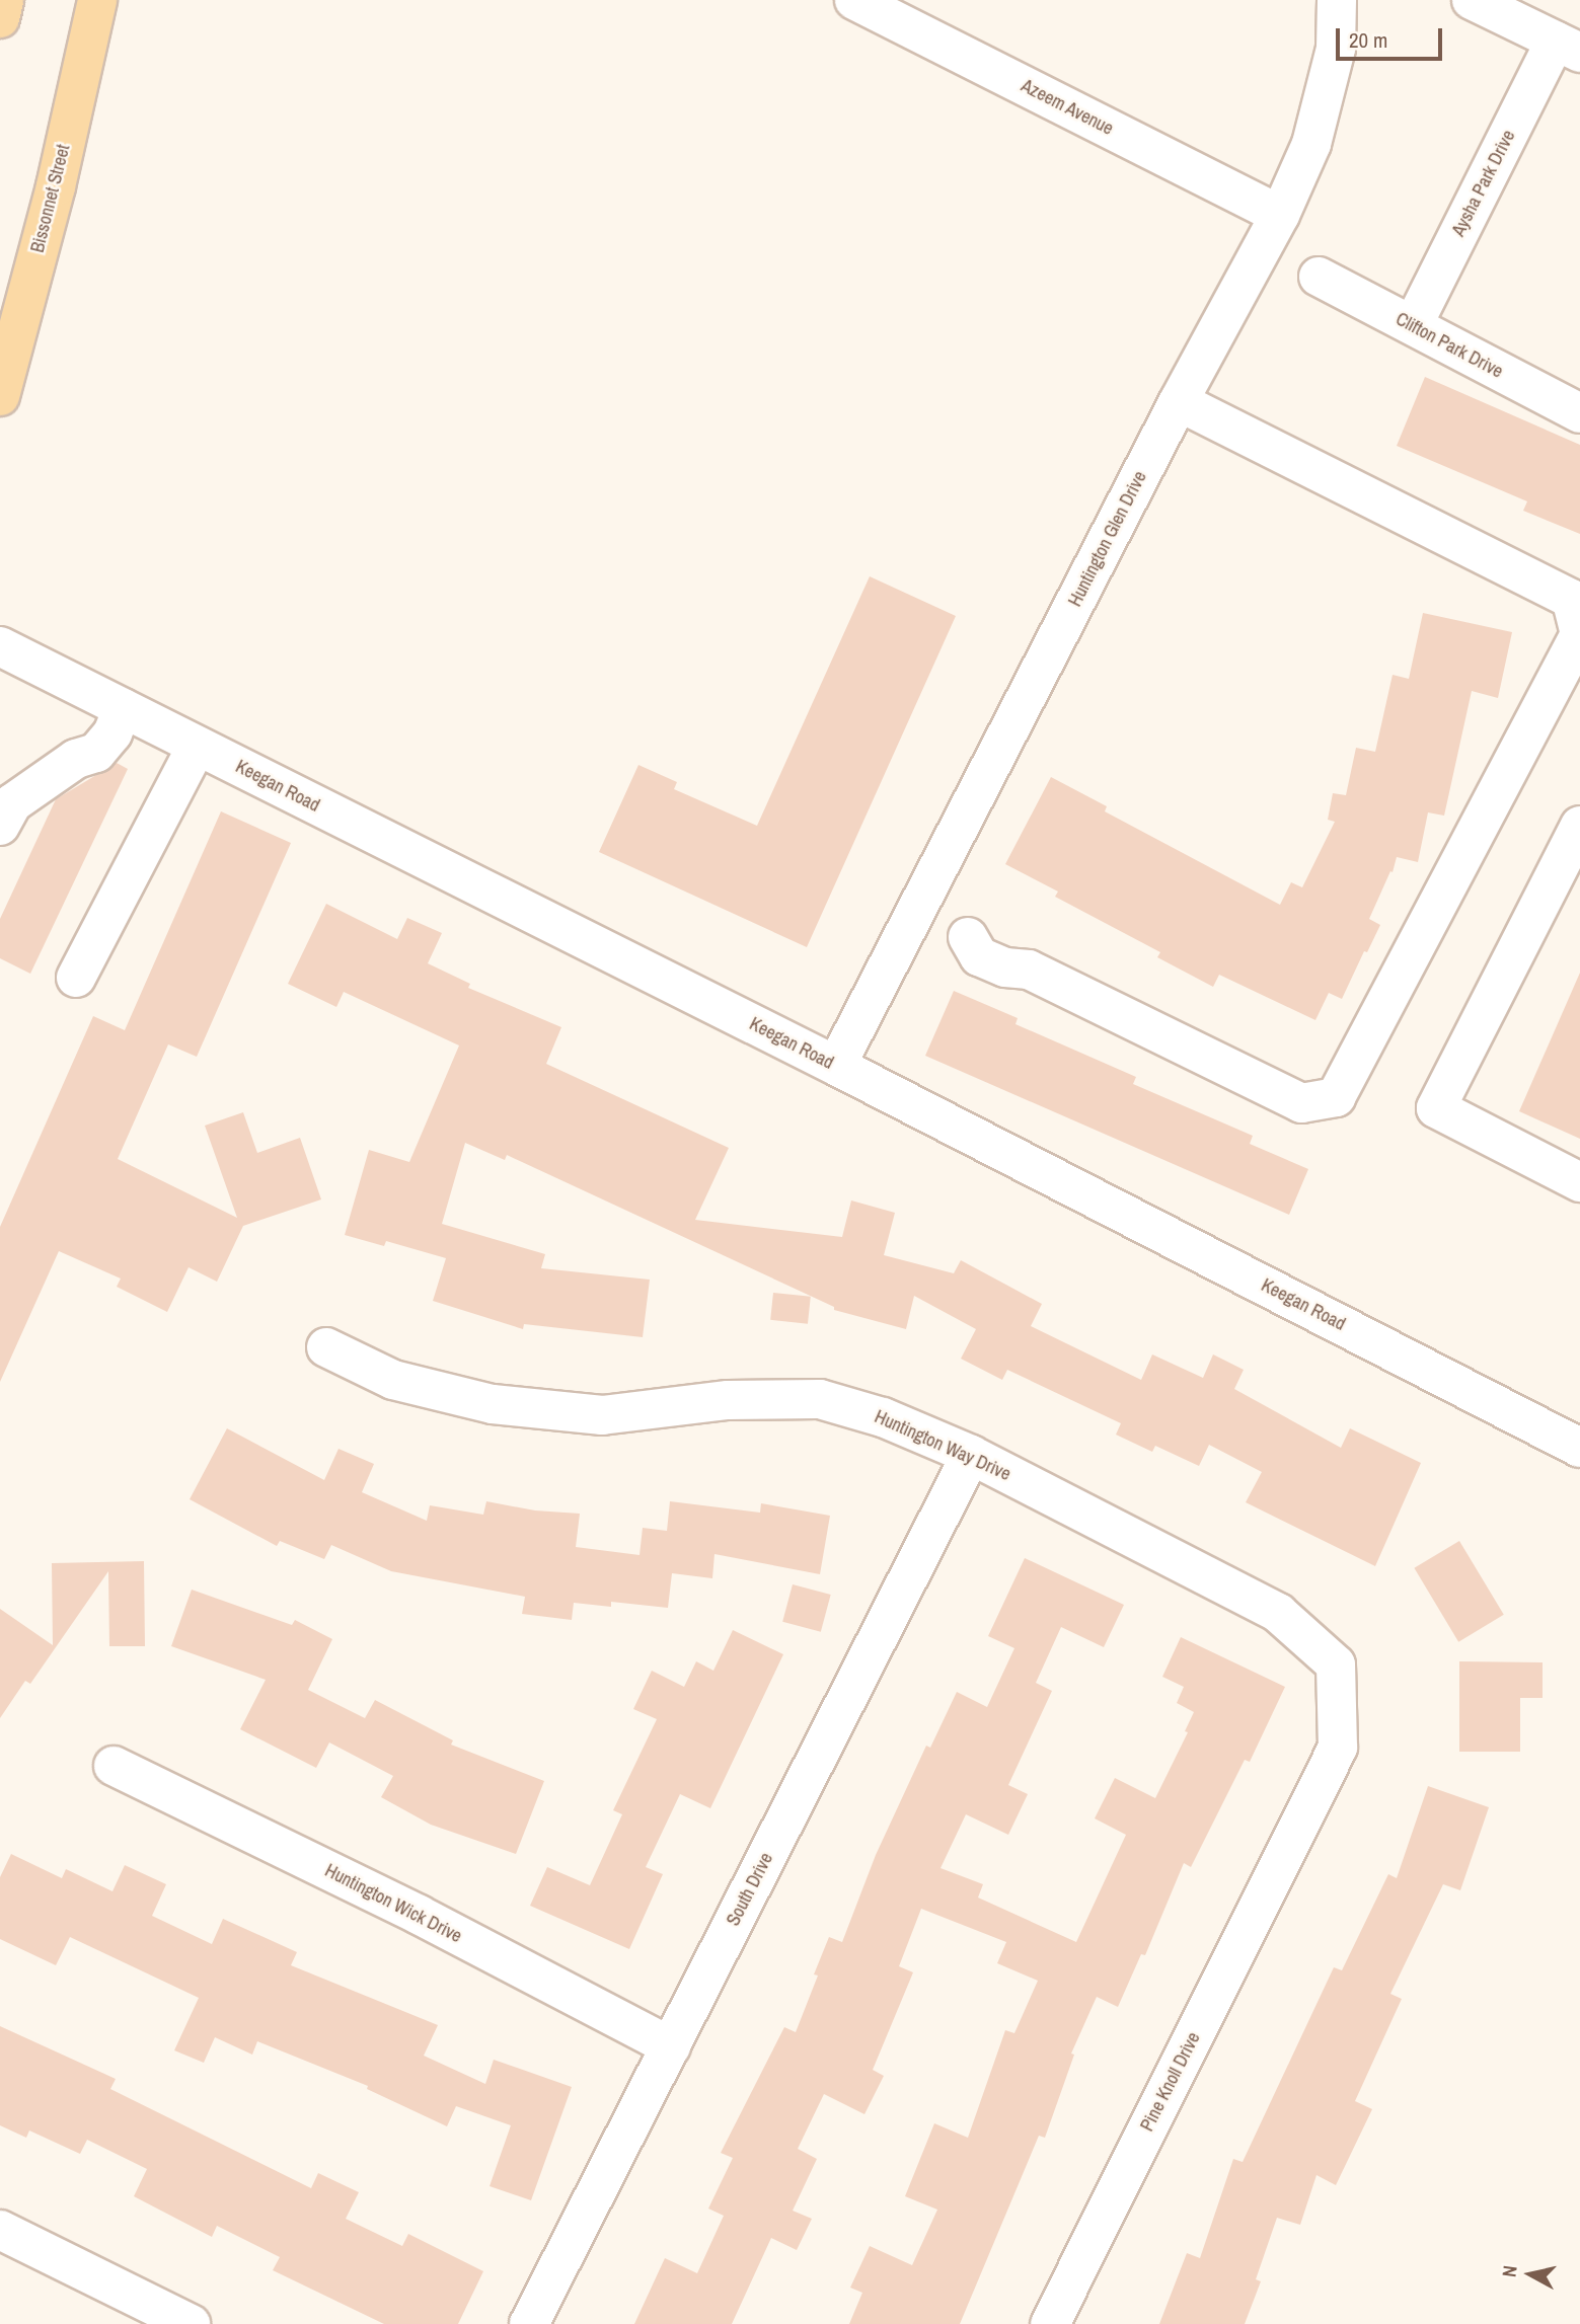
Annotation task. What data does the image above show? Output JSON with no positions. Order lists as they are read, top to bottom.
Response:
{
  "streets": {
    "main road": ["Bissonnet Street"],
    "street": [
      "Azeem Avenue",
      "Aysha Park Drive",
      "Clifton Park Drive",
      "Huntington Glen Drive",
      "Keegan Road",
      "Huntington Way Drive",
      "South Drive",
      "Huntington Wick Drive",
      "Pine Knoll Drive"
    ]
  },
  "crossings": [
    ["Azeem Avenue", "Huntington Glen Drive"],
    ["Aysha Park Drive", "Clifton Park Drive"],
    ["Huntington Glen Drive", "Keegan Road"],
    ["Huntington Way Drive", "South Drive"],
    ["Huntington Way Drive", "Pine Knoll Drive"],
    ["South Drive", "Huntington Wick Drive"]
  ],
  "scale_bar": "20 m",
  "north": "left"
}
